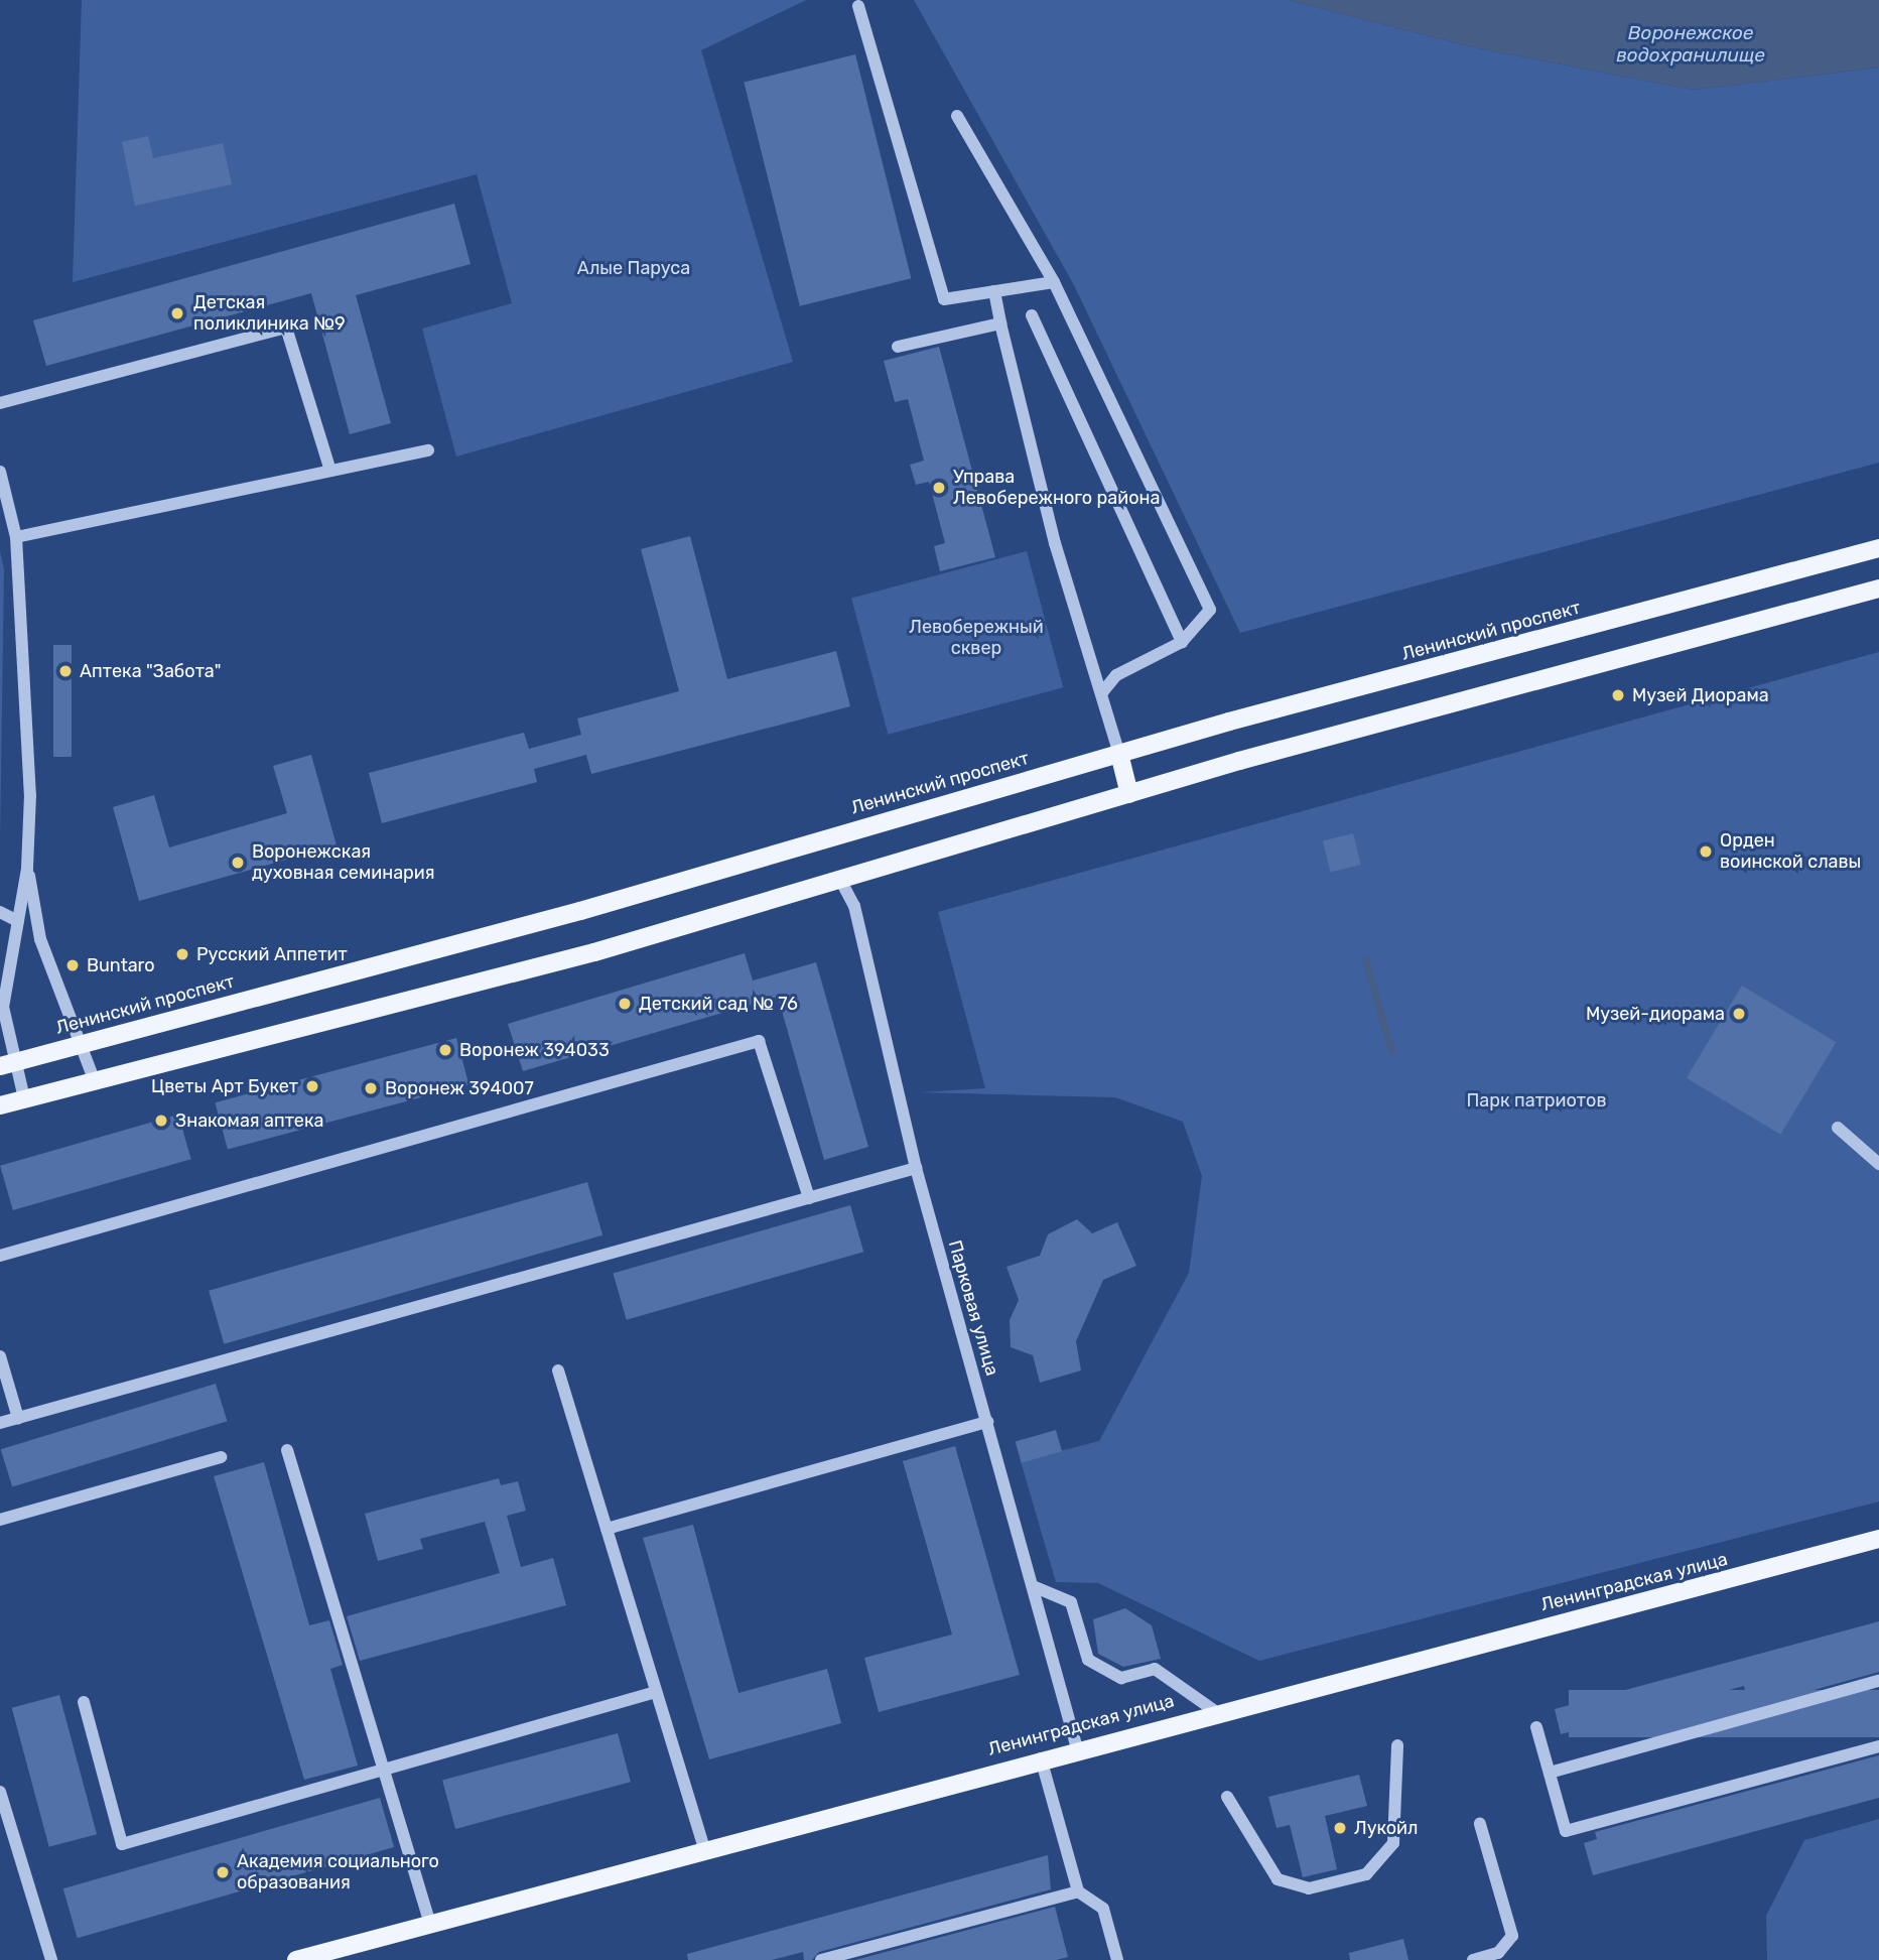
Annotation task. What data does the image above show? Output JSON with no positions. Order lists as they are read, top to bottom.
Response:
{
  "streets": {
    "main road": ["Ленинский проспект", "Ленинградская улица"],
    "street": ["Парковая улица"]
  },
  "crossings": [
    ["Парковая улица", "Ленинградская улица"]
  ],
  "water": ["Воронежское водохранилище"],
  "parks": ["Алые Паруса", "Левобережный сквер", "Парк патриотов"],
  "places": [
    "Детская поликлиника №9",
    "Управа Левобережного района",
    "Аптека \"Забота\"",
    "Музей Диорама",
    "Орден воинской славы",
    "Воронежская духовная семинария",
    "Русский Аппетит",
    "Buntaro",
    "Детский сад № 76",
    "Музей-диорама",
    "Воронеж 394033",
    "Цветы Арт Букет",
    "Воронеж 394007",
    "Знакомая аптека",
    "Лукойл",
    "Академия социального образования"
  ]
}
